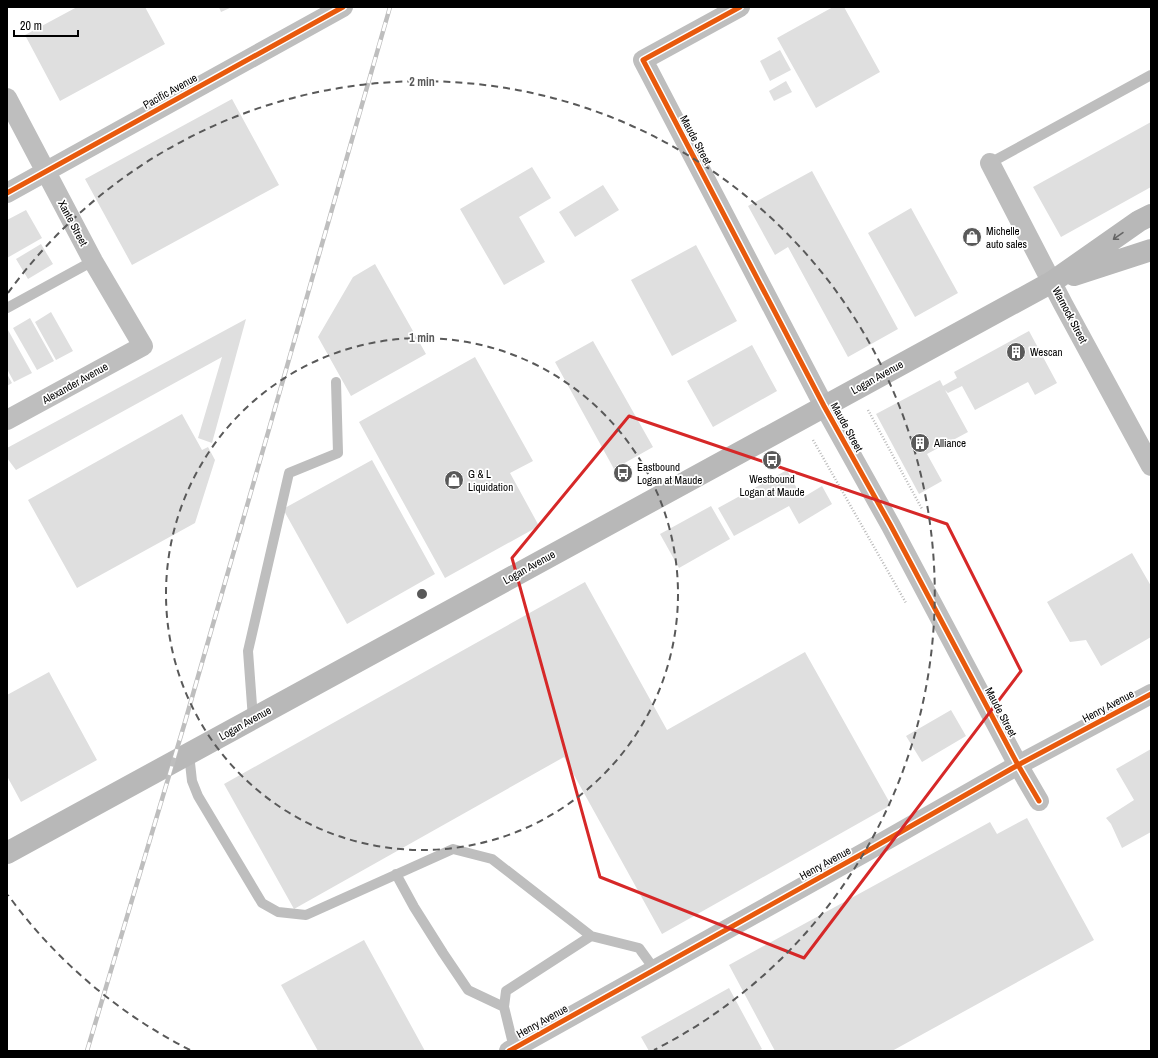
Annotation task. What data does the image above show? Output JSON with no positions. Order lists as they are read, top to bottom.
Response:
{
  "streets": {
    "main road": ["Logan Avenue"],
    "street": [
      "Pacific Avenue",
      "Maude Street",
      "Xante Street",
      "Warnock Street",
      "Alexander Avenue",
      "Henry Avenue"
    ]
  },
  "crossings": [
    ["Pacific Avenue", "Xante Street"],
    ["Maude Street", "Logan Avenue"],
    ["Maude Street", "Henry Avenue"],
    ["Xante Street", "Alexander Avenue"],
    ["Warnock Street", "Logan Avenue"]
  ],
  "places": {
    "shop": ["Michelle auto sales", "G & L Liquidation"],
    "building": ["Wescan", "Alliance"],
    "bus stop": ["Westbound Logan at Maude", "Eastbound Logan at Maude"]
  },
  "scale_bar": "20 m",
  "rings": ["2 min", "1 min"]
}
